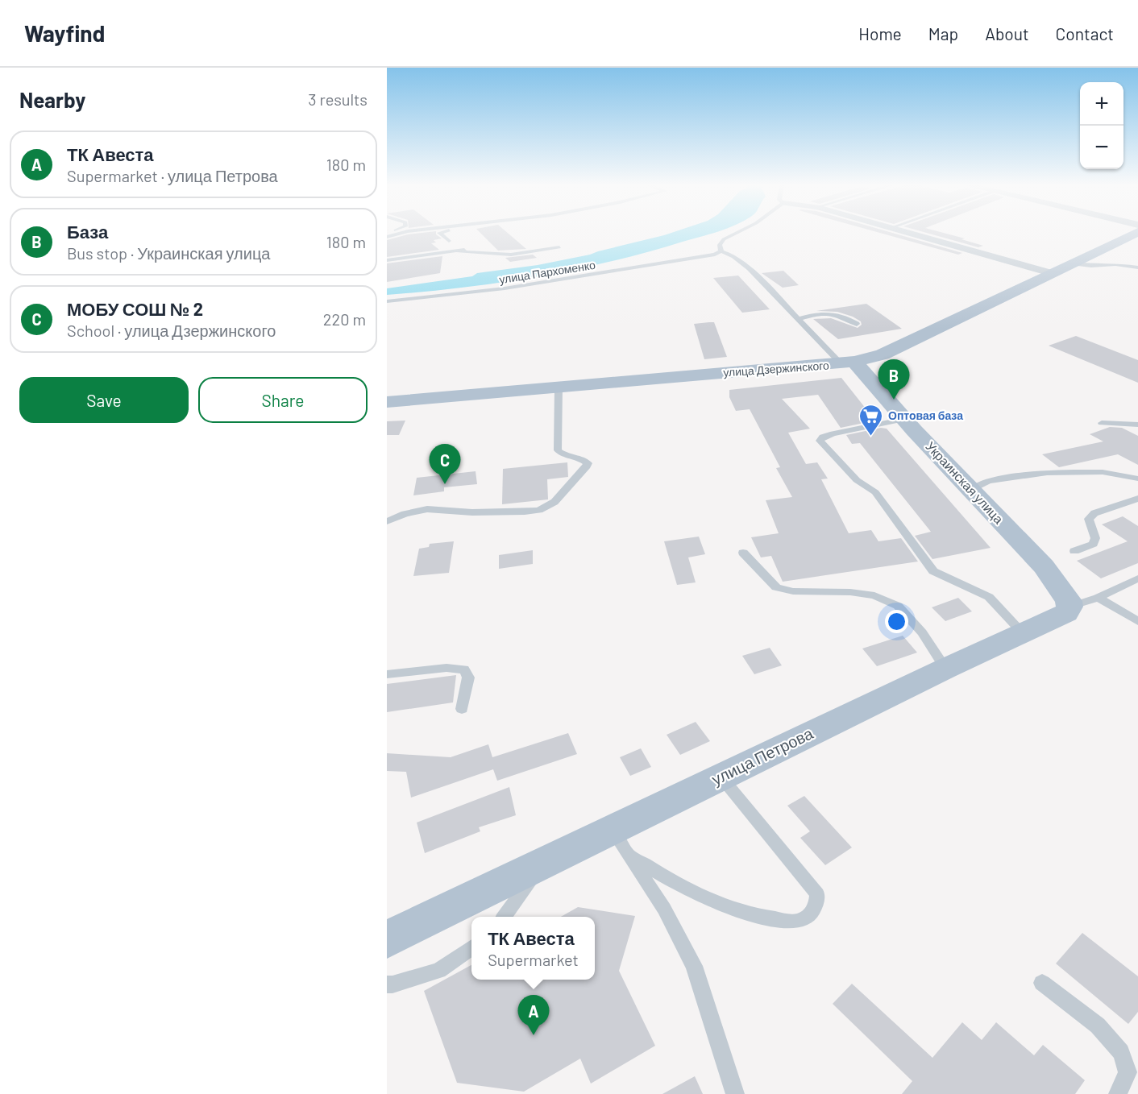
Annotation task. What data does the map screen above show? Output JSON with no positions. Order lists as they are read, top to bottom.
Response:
{
  "streets": {
    "main road": ["улица Дзержинского", "Украинская улица", "улица Петрова"],
    "lane": ["улица Пархоменко"]
  },
  "crossings": [
    ["улица Пархоменко", "Украинская улица"],
    ["улица Дзержинского", "Украинская улица"],
    ["Украинская улица", "улица Петрова"]
  ],
  "places": {
    "supermarket": ["Оптовая база"]
  },
  "page": {
    "header": "Wayfind",
    "nav": [
      "Home",
      "Map",
      "About",
      "Contact"
    ],
    "heading": ["Nearby", "3 results"],
    "map_buttons": ["+", "−"],
    "list": [
      {
        "mark": "A",
        "name": "ТК Авеста",
        "note": "Supermarket · улица Петрова",
        "value": "180 m"
      },
      {
        "mark": "B",
        "name": "База",
        "note": "Bus stop · Украинская улица",
        "value": "180 m"
      },
      {
        "mark": "C",
        "name": "МОБУ СОШ № 2",
        "note": "School · улица Дзержинского",
        "value": "220 m"
      }
    ],
    "pins": ["B", "C", "A"],
    "buttons": ["Save", "Share"],
    "popup": ["ТК Авеста", "Supermarket"]
  }
}
